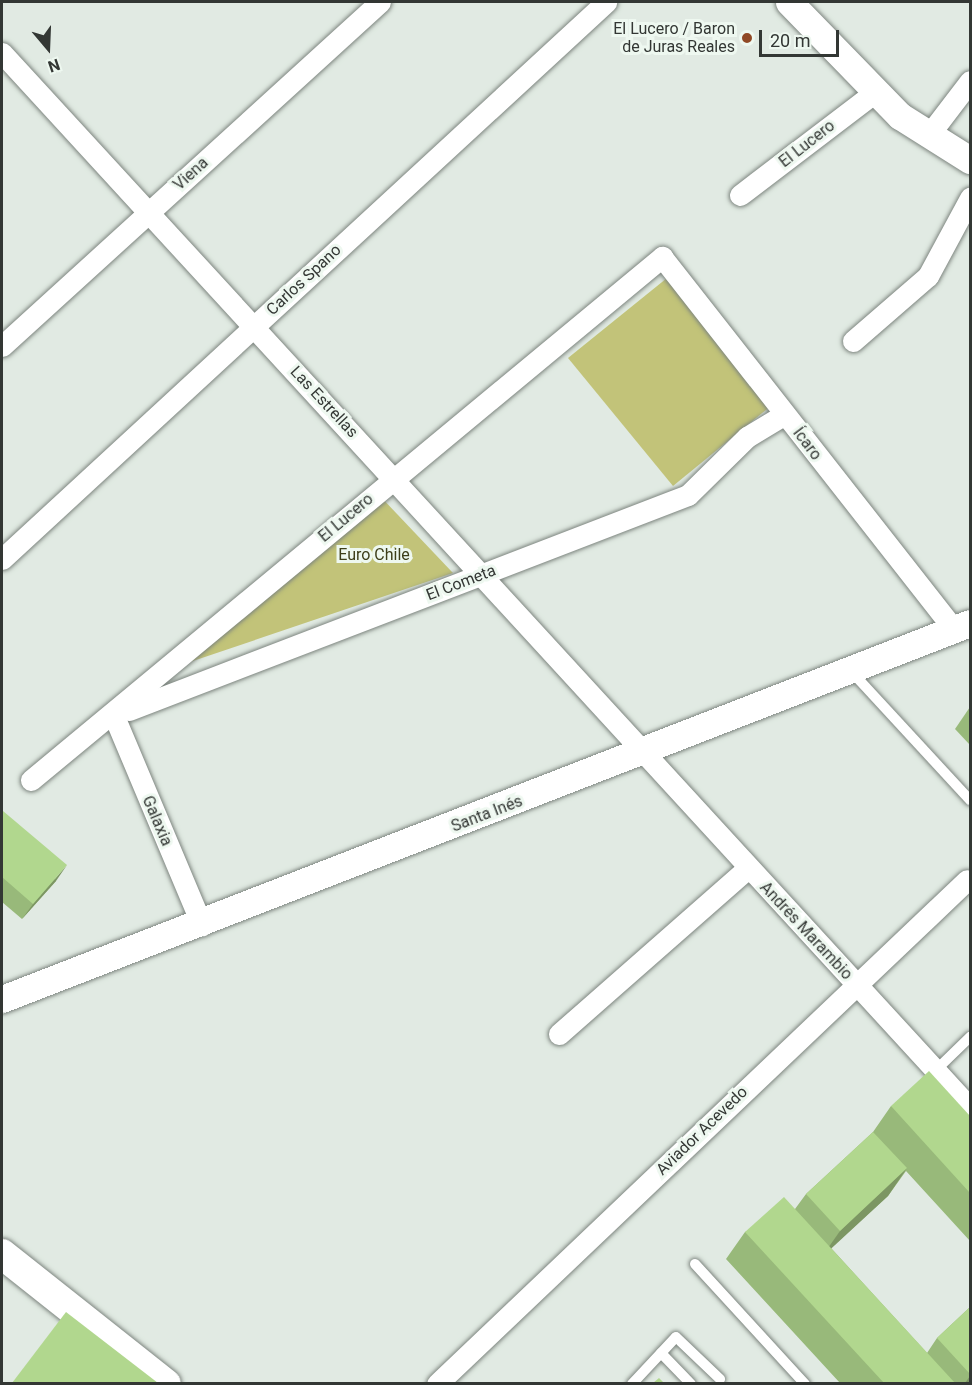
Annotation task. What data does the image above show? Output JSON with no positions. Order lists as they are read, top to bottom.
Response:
{
  "streets": {
    "street": [
      "El Lucero",
      "Viena",
      "Carlos Spano",
      "Las Estrellas",
      "Ícaro",
      "El Cometa",
      "Santa Inés",
      "Galaxia",
      "Andrés Marambio",
      "Aviador Acevedo"
    ]
  },
  "crossings": [
    ["El Lucero", "Las Estrellas"],
    ["El Lucero", "Ícaro"],
    ["El Lucero", "El Cometa"],
    ["El Lucero", "Galaxia"],
    ["Viena", "Las Estrellas"],
    ["Carlos Spano", "Las Estrellas"],
    ["Las Estrellas", "El Cometa"],
    ["Las Estrellas", "Santa Inés"],
    ["Las Estrellas", "Andrés Marambio"],
    ["Ícaro", "El Cometa"],
    ["Ícaro", "Santa Inés"],
    ["El Cometa", "Galaxia"],
    ["Santa Inés", "Galaxia"],
    ["Santa Inés", "Andrés Marambio"],
    ["Andrés Marambio", "Aviador Acevedo"]
  ],
  "parks": ["Euro Chile"],
  "places": ["El Lucero / Baron de Juras Reales"],
  "scale_bar": "20 m",
  "north": "bottom"
}
